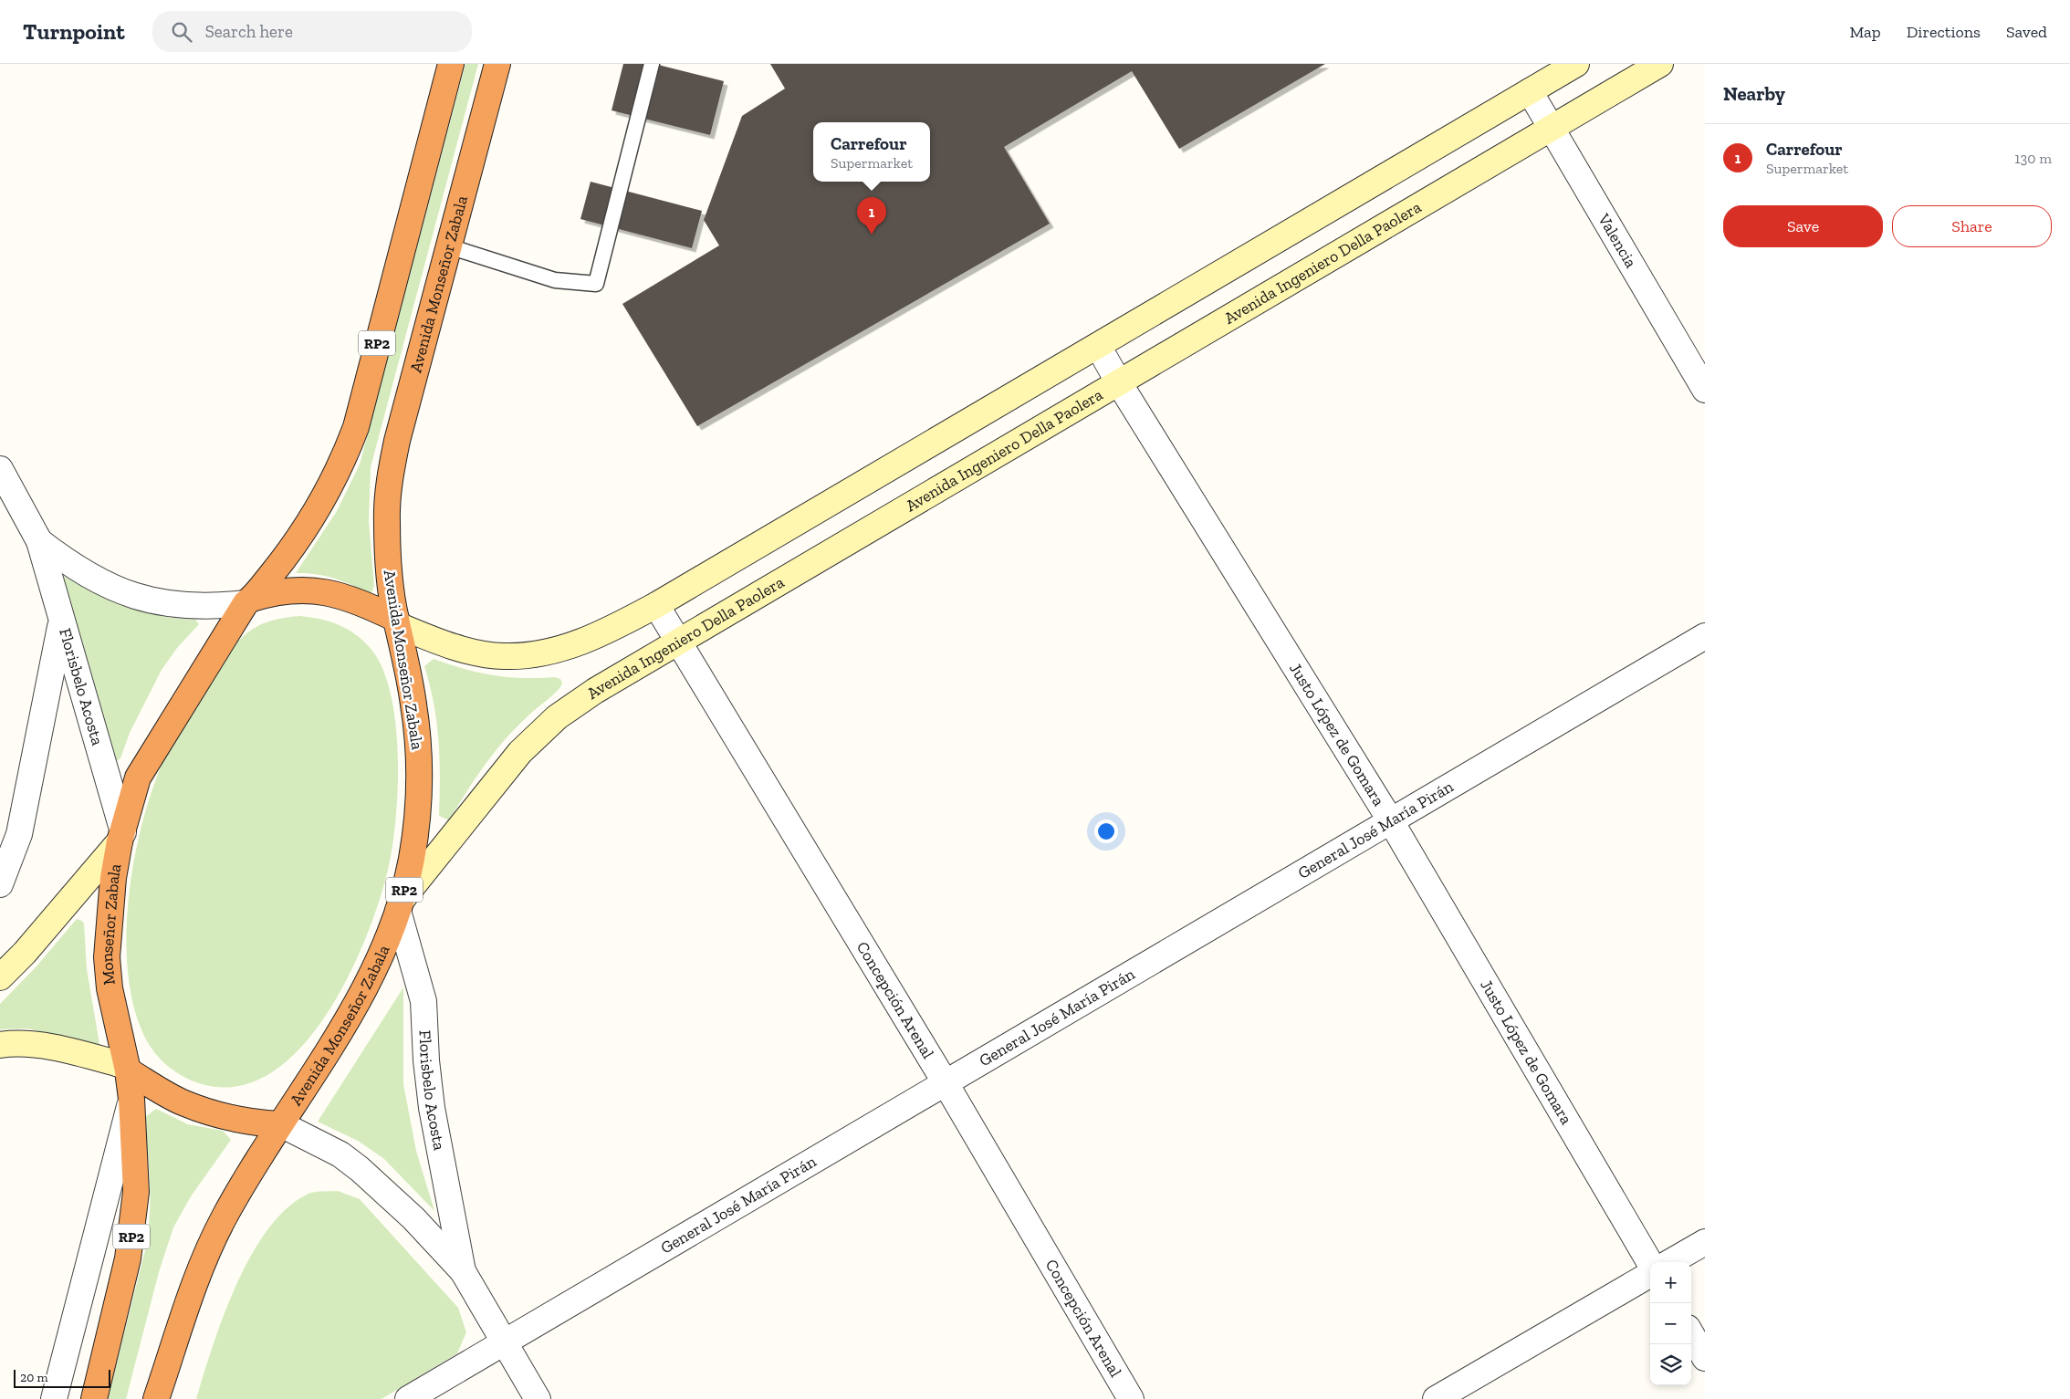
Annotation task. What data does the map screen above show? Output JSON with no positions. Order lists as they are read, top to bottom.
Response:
{
  "streets": {
    "highway": ["Avenida Monseñor Zabala", "RP2", "Monseñor Zabala"],
    "main road": ["Avenida Ingeniero Della Paolera"],
    "street": [
      "Valencia",
      "Florisbelo Acosta",
      "Justo López de Gomara",
      "General José María Pirán",
      "Concepción Arenal"
    ]
  },
  "crossings": [
    ["Valencia", "Avenida Ingeniero Della Paolera"],
    ["Avenida Ingeniero Della Paolera", "Avenida Monseñor Zabala"],
    ["Avenida Ingeniero Della Paolera", "Florisbelo Acosta"],
    ["Avenida Ingeniero Della Paolera", "Justo López de Gomara"],
    ["Avenida Ingeniero Della Paolera", "Concepción Arenal"],
    ["Avenida Monseñor Zabala", "Florisbelo Acosta"],
    ["RP2", "Florisbelo Acosta"],
    ["RP2", "Monseñor Zabala"],
    ["Florisbelo Acosta", "General José María Pirán"],
    ["Florisbelo Acosta", "Monseñor Zabala"],
    ["Justo López de Gomara", "General José María Pirán"],
    ["General José María Pirán", "Concepción Arenal"]
  ],
  "scale_bar": "20 m",
  "page": {
    "header": "Turnpoint",
    "search": "Search here",
    "nav": ["Map", "Directions", "Saved"],
    "heading": "Nearby",
    "popup": ["Carrefour", "Supermarket"],
    "list": [
      {
        "mark": "1",
        "name": "Carrefour",
        "note": "Supermarket",
        "value": "130 m"
      }
    ],
    "buttons": ["Save", "Share"],
    "pins": "1",
    "map_buttons": ["+", "−"],
    "scale": "20 m"
  }
}
